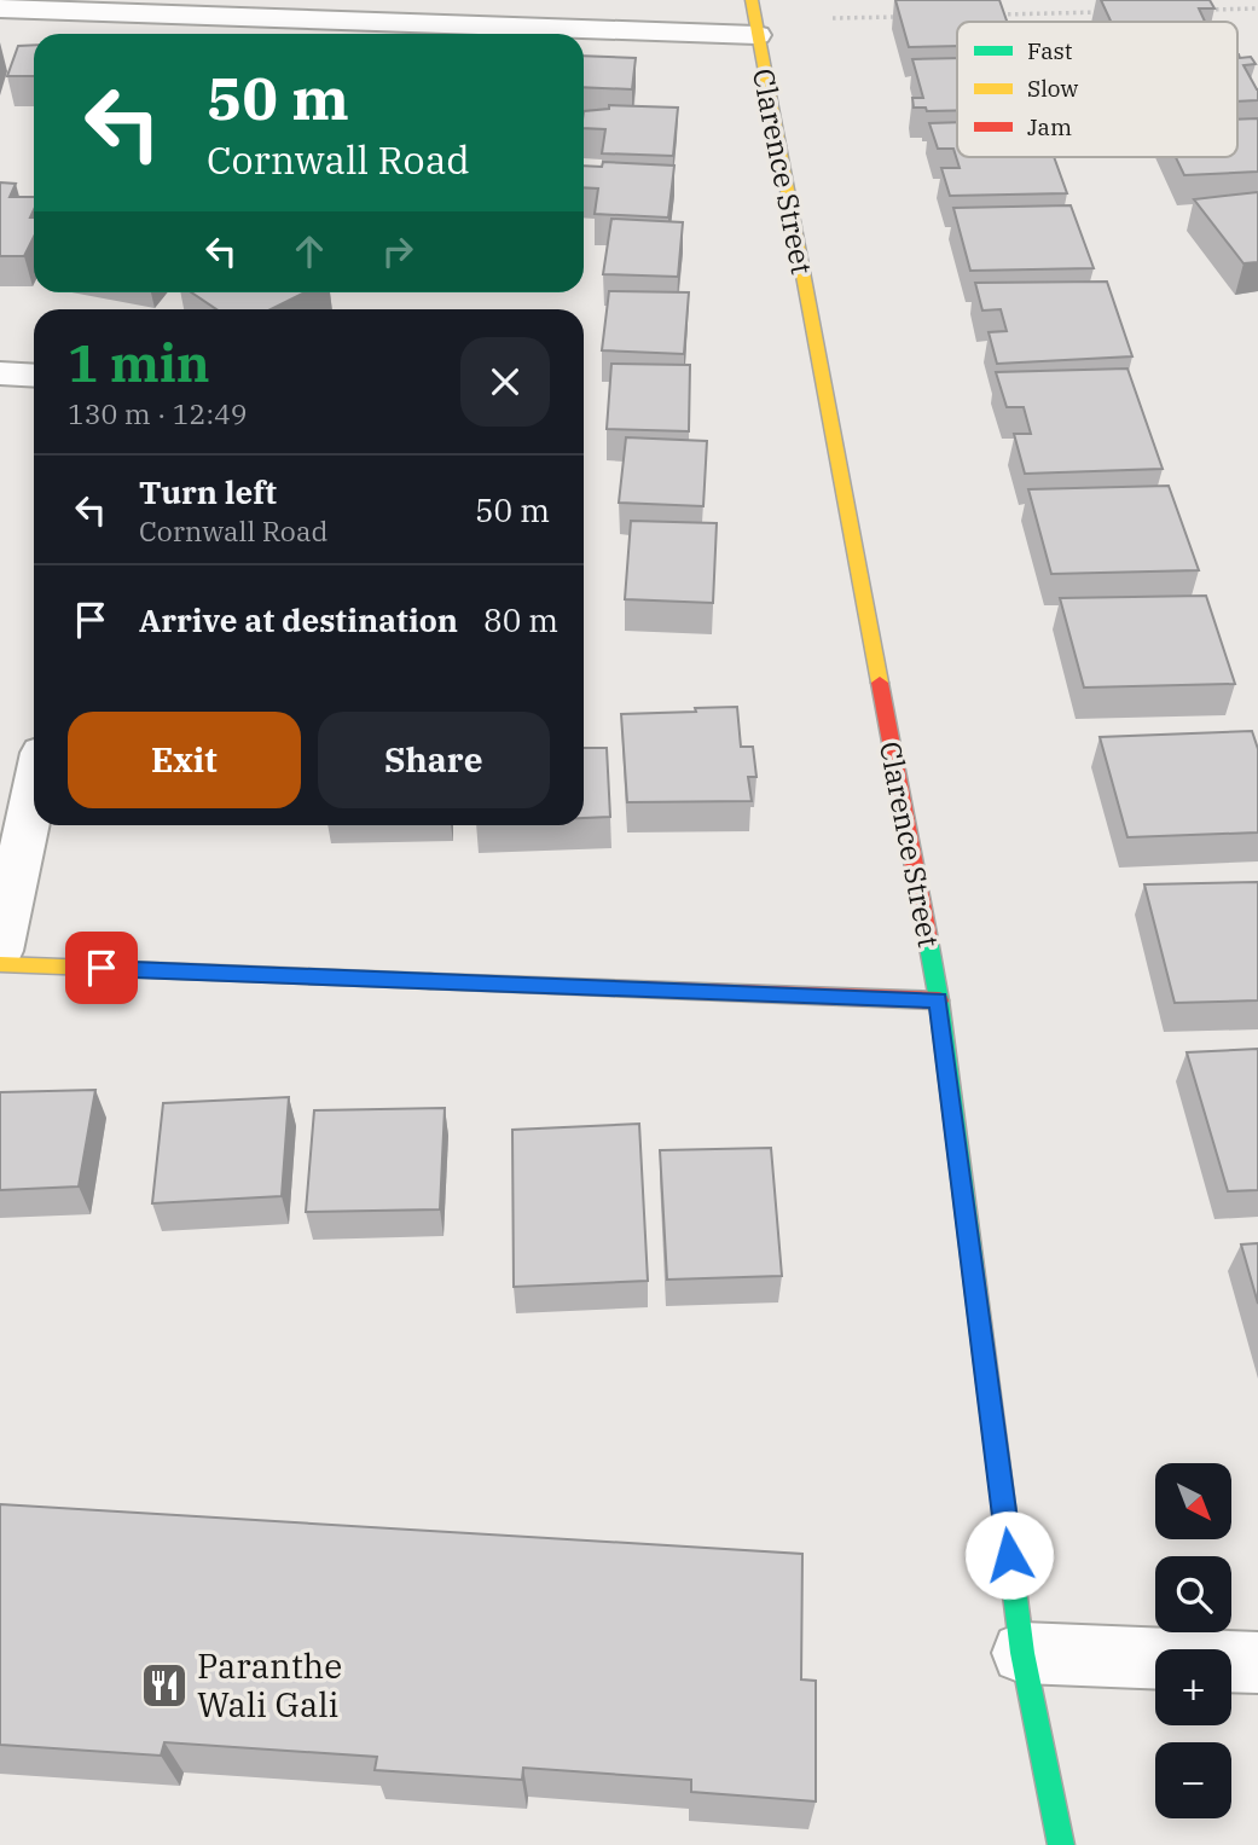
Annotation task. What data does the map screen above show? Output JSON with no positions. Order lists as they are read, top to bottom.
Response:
{
  "streets": {
    "street": ["Clarence Street"]
  },
  "places": {
    "restaurant": ["Paranthe Wali Gali"]
  },
  "legend": ["Fast", "Slow", "Jam"],
  "north": "bottom right",
  "page": {
    "turn": ["50 m", "Cornwall Road"],
    "heading": ["1 min", "130 m · 12:49"],
    "list": [
      {
        "name": "Turn left",
        "note": "Cornwall Road",
        "value": "50 m"
      },
      {
        "name": "Arrive at destination",
        "value": "80 m"
      }
    ],
    "buttons": ["Exit", "Share"],
    "map_buttons": ["+", "−"]
  }
}
